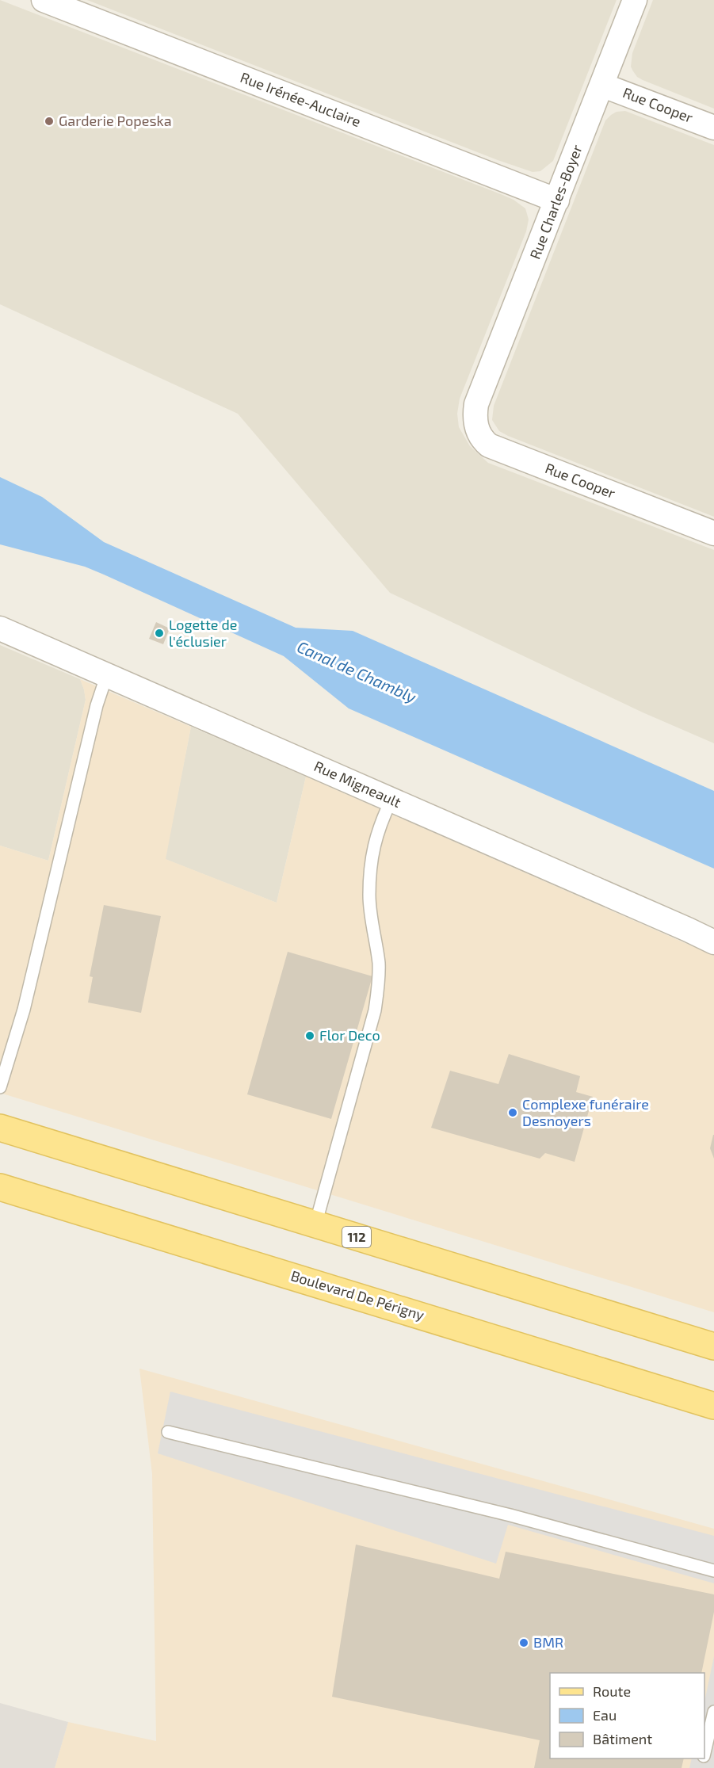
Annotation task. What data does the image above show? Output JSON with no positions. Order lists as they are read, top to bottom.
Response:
{
  "streets": {
    "main road": ["112", "Boulevard De Périgny"],
    "street": [
      "Rue Irénée-Auclaire",
      "Rue Cooper",
      "Rue Charles-Boyer",
      "Rue Migneault"
    ]
  },
  "crossings": [
    ["Rue Irénée-Auclaire", "Rue Charles-Boyer"],
    ["Rue Cooper", "Rue Charles-Boyer"]
  ],
  "water": ["Canal de Chambly"],
  "places": [
    "Garderie Popeska",
    "Logette de l'éclusier",
    "Flor Deco",
    "Complexe funéraire Desnoyers",
    "BMR"
  ],
  "legend": ["Route", "Eau", "Bâtiment"]
}
